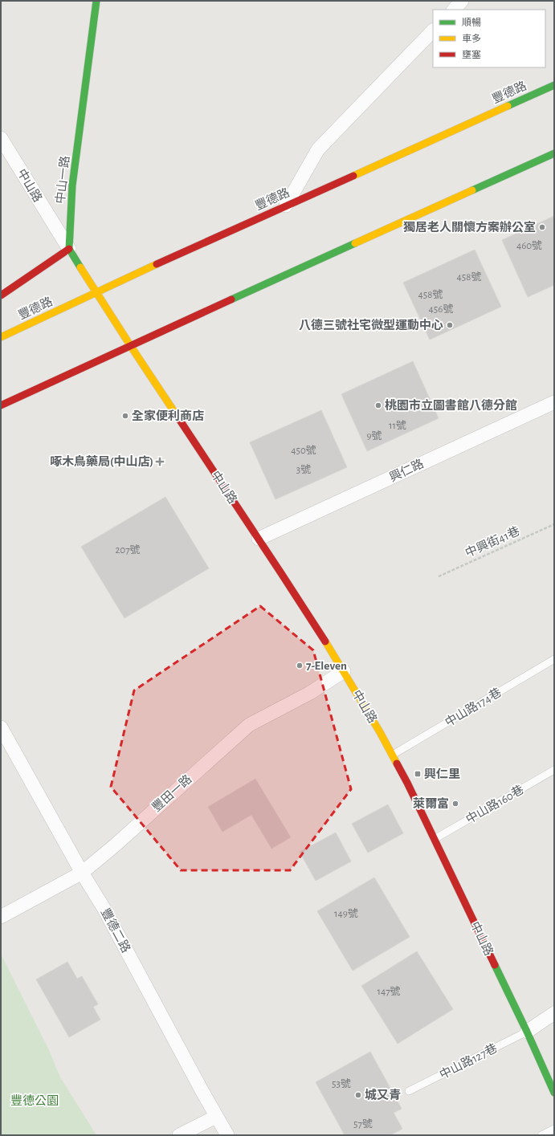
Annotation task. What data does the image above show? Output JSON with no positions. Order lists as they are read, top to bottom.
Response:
{
  "streets": {
    "street": [
      "豐德路",
      "中山一路",
      "中山路",
      "興仁路",
      "豐田一路",
      "豐德二路"
    ],
    "lane": ["中山路174巷", "中山路160巷", "中山路127巷"],
    "path": ["中興街41巷"]
  },
  "crossings": [
    ["中山一路", "中山路"],
    ["中山路", "興仁路"],
    ["中山路", "中山路174巷"],
    ["中山路", "豐田一路"],
    ["中山路", "中山路160巷"],
    ["中山路", "中山路127巷"],
    ["豐田一路", "豐德二路"]
  ],
  "parks": ["豐德公園"],
  "places": {
    "other": [
      "獨居老人關懷方案辦公室",
      "八德三號社宅微型運動中心",
      "桃園市立圖書館八德分館",
      "全家便利商店",
      "7-Eleven",
      "萊爾富",
      "城又青"
    ],
    "health": ["啄木鳥藥局(中山店)"],
    "transit": ["興仁里"]
  },
  "house_numbers": [
    "460號",
    "458號",
    "458號",
    "456號",
    "11號",
    "9號",
    "450號",
    "3號",
    "207號",
    "149號",
    "147號",
    "53號",
    "57號"
  ],
  "legend": ["順暢", "車多", "壅塞"]
}
